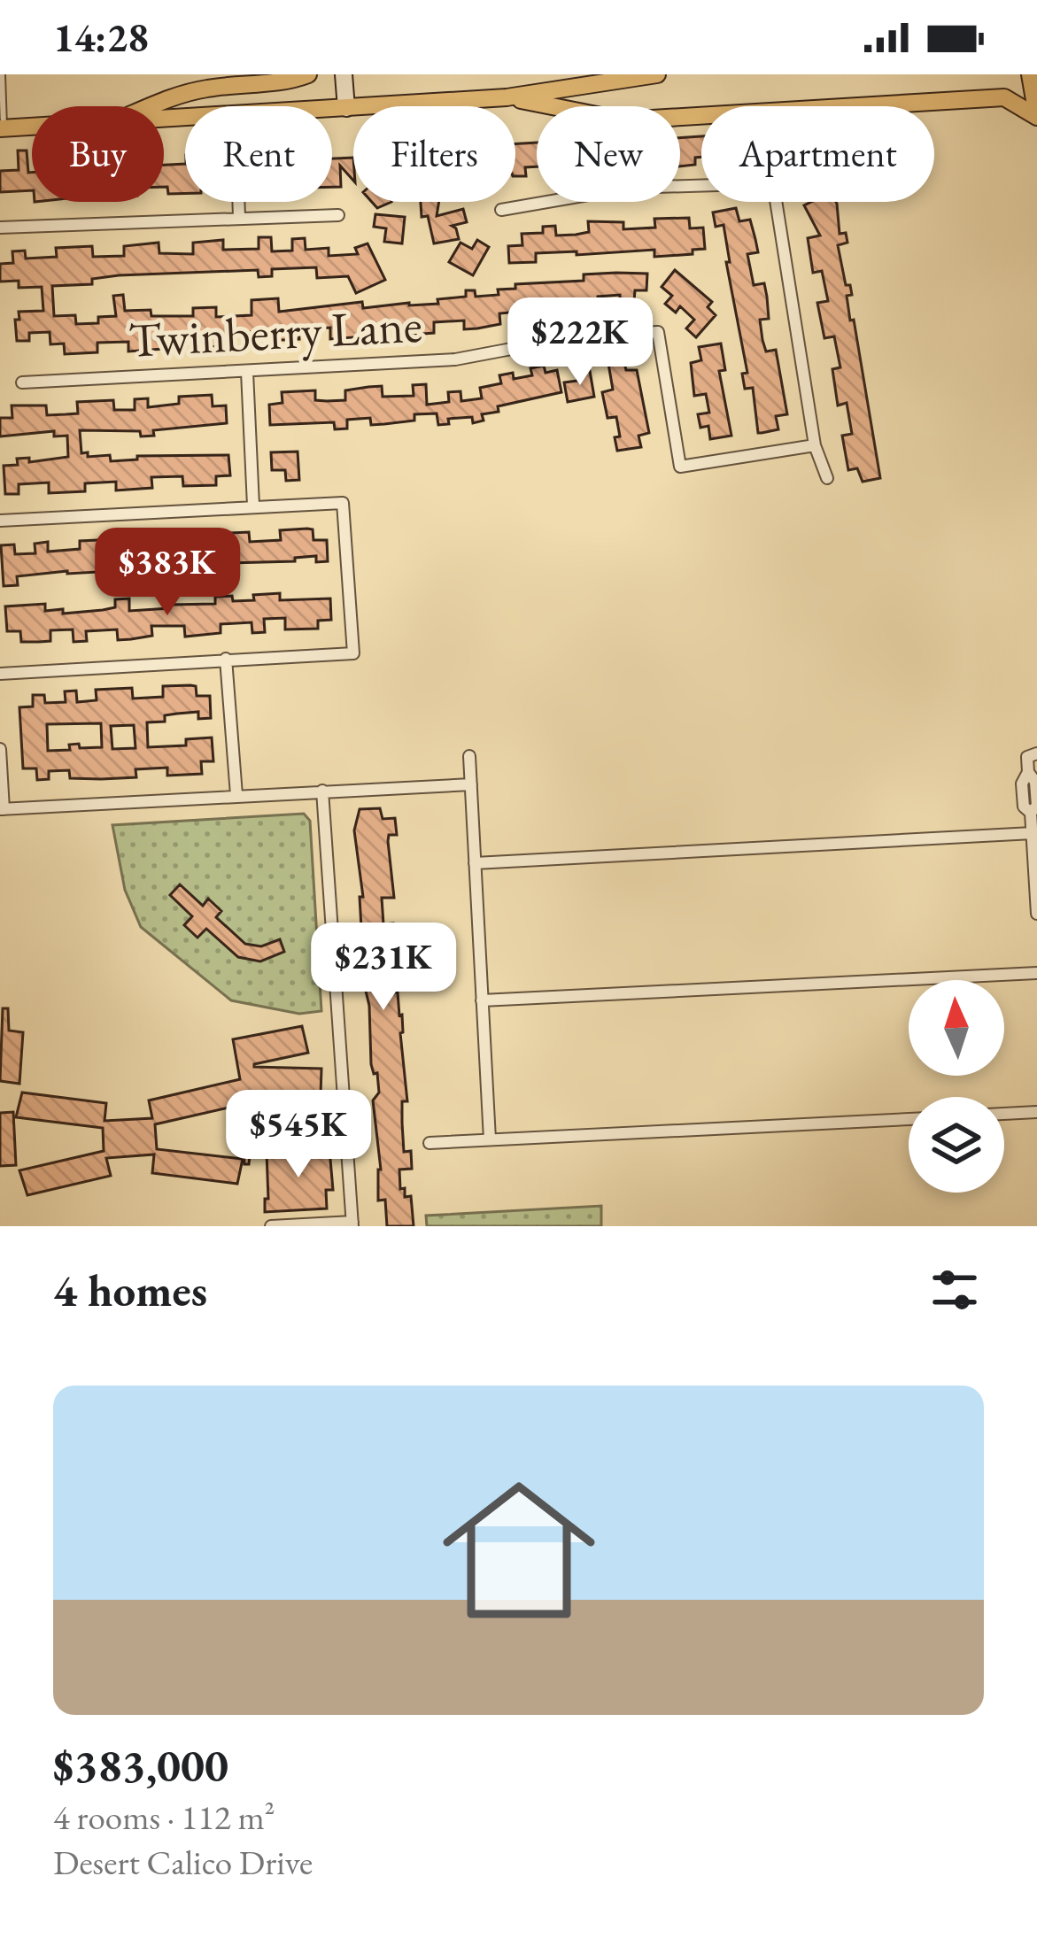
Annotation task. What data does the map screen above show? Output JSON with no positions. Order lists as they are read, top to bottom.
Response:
{
  "streets": {
    "street": ["Twinberry Lane"]
  },
  "north": "top",
  "page": {
    "status": "14:28",
    "chip": [
      "Buy",
      "Rent",
      "Filters",
      "New",
      "Apartment"
    ],
    "price": [
      "$222K",
      "$383K",
      "$231K",
      "$545K"
    ],
    "heading": "4 homes",
    "list": [
      {
        "name": "$383,000",
        "note": "4 rooms · 112 m² · Desert Calico Drive"
      }
    ]
  }
}
